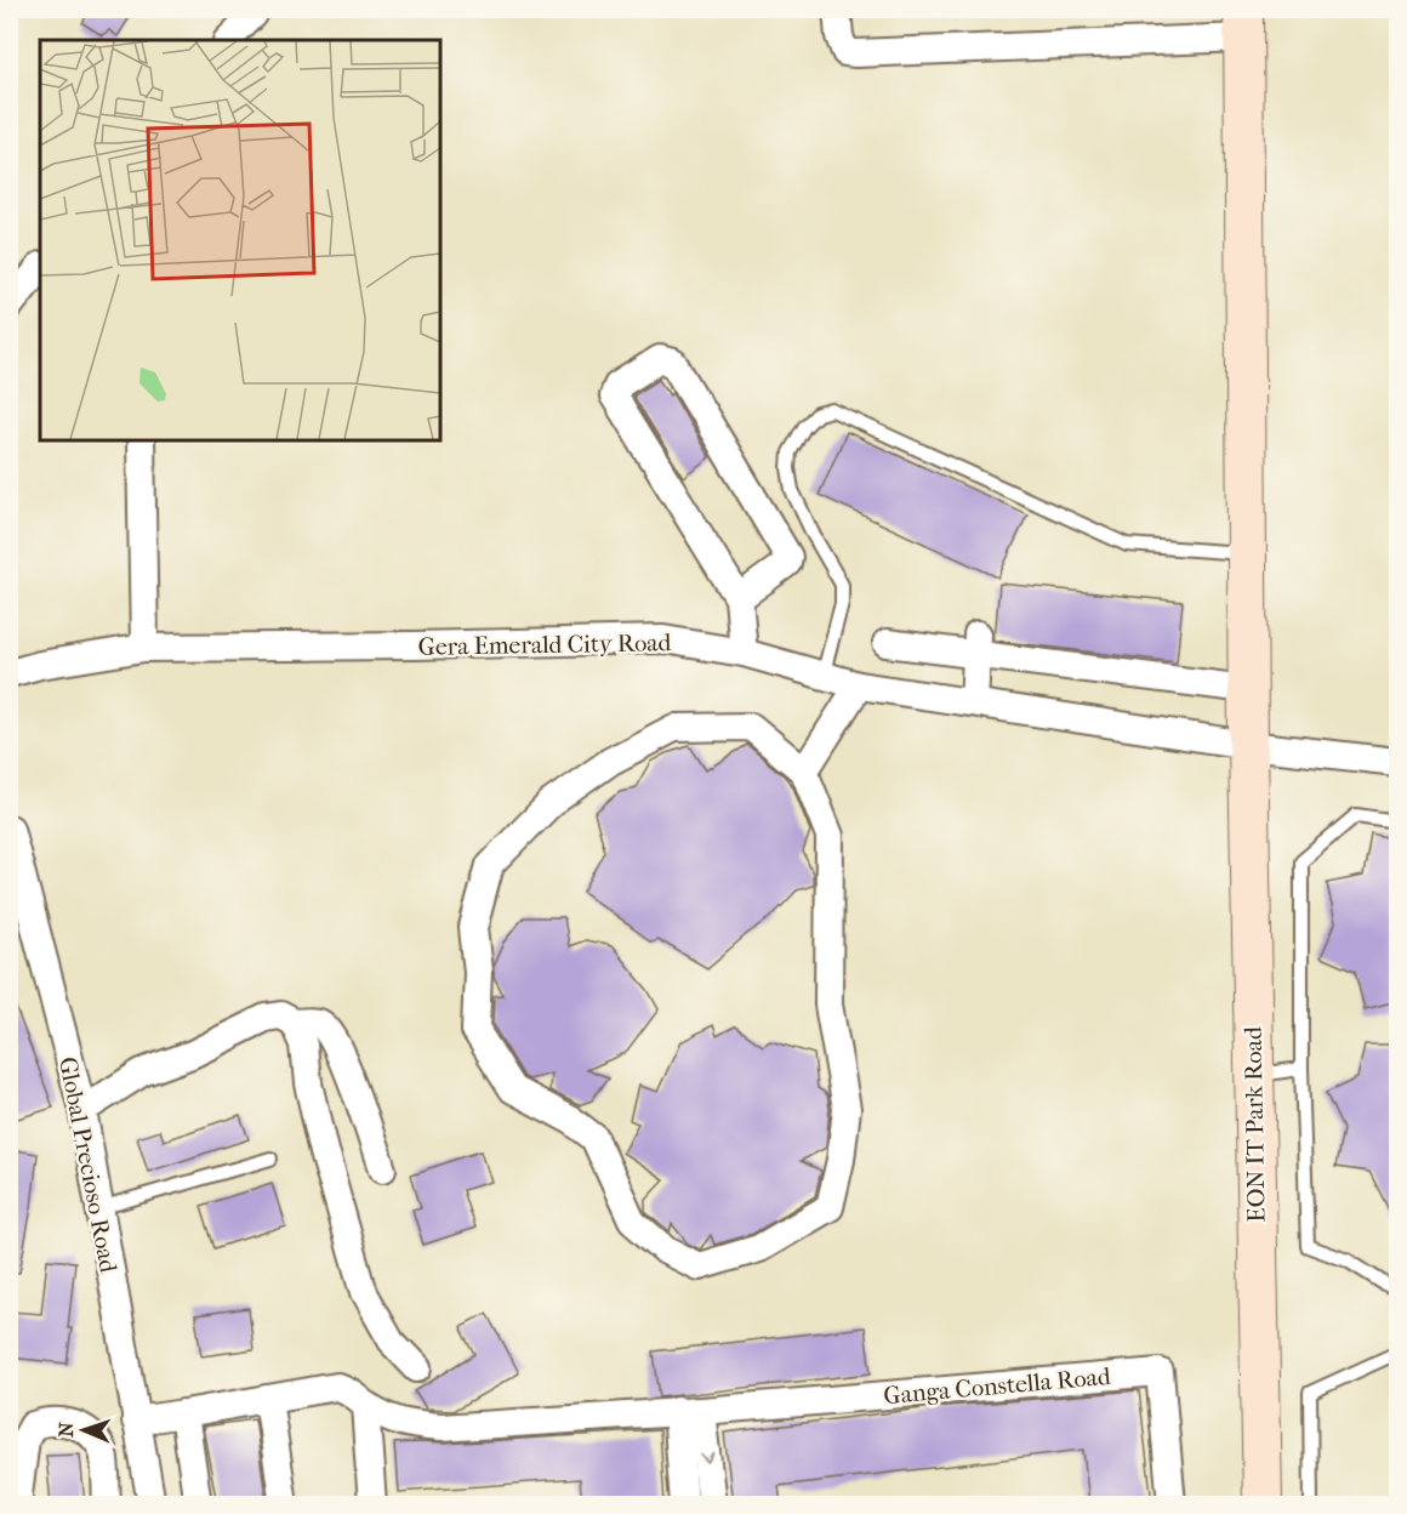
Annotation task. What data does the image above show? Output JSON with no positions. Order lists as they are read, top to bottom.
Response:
{
  "streets": {
    "street": [
      "Gera Emerald City Road",
      "EON IT Park Road",
      "Global Precioso Road",
      "Ganga Constella Road"
    ]
  },
  "crossings": [
    ["Gera Emerald City Road", "EON IT Park Road"],
    ["Global Precioso Road", "Ganga Constella Road"]
  ],
  "north": "left"
}
